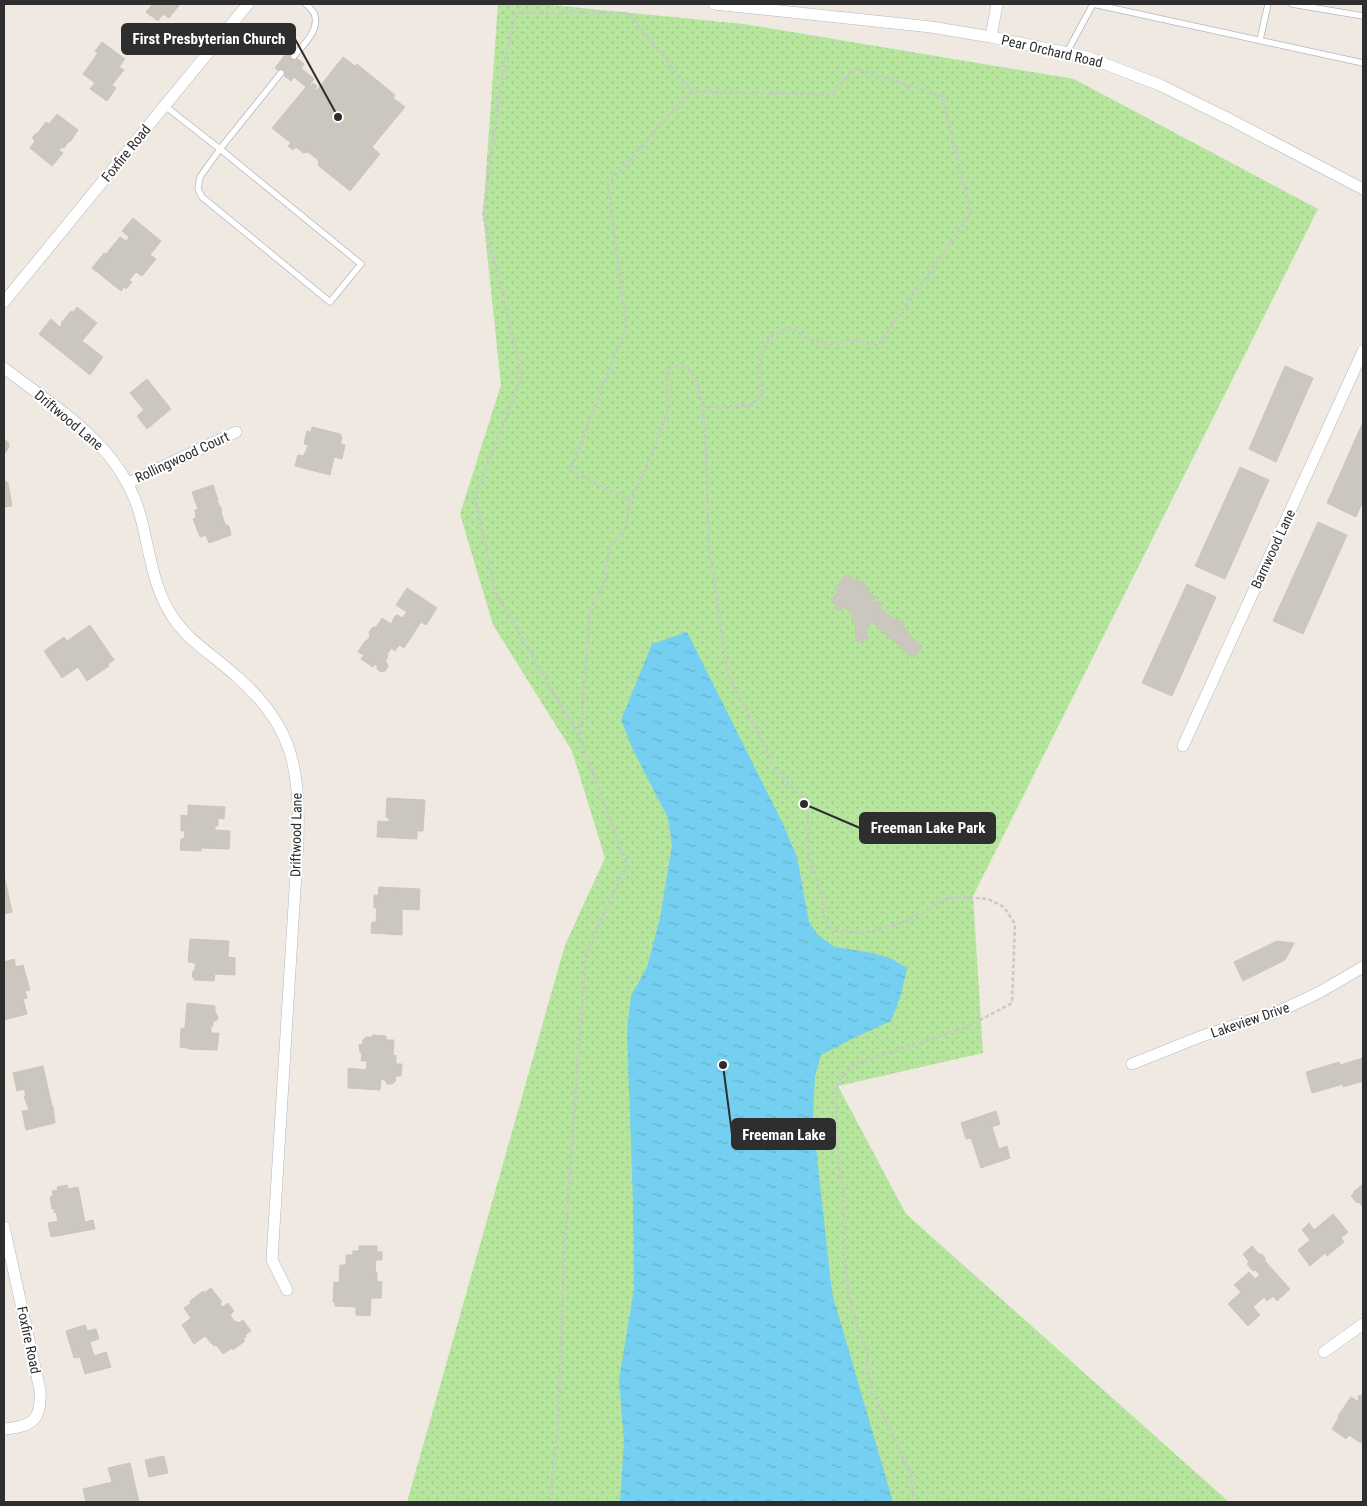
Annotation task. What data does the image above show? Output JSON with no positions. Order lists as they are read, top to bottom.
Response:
{
  "streets": {
    "street": [
      "Pear Orchard Road",
      "Foxfire Road",
      "Driftwood Lane",
      "Rollingwood Court",
      "Barnwood Lane",
      "Lakeview Drive"
    ]
  },
  "crossings": [
    ["Driftwood Lane", "Rollingwood Court"]
  ],
  "places": ["First Presbyterian Church", "Freeman Lake Park", "Freeman Lake"]
}
